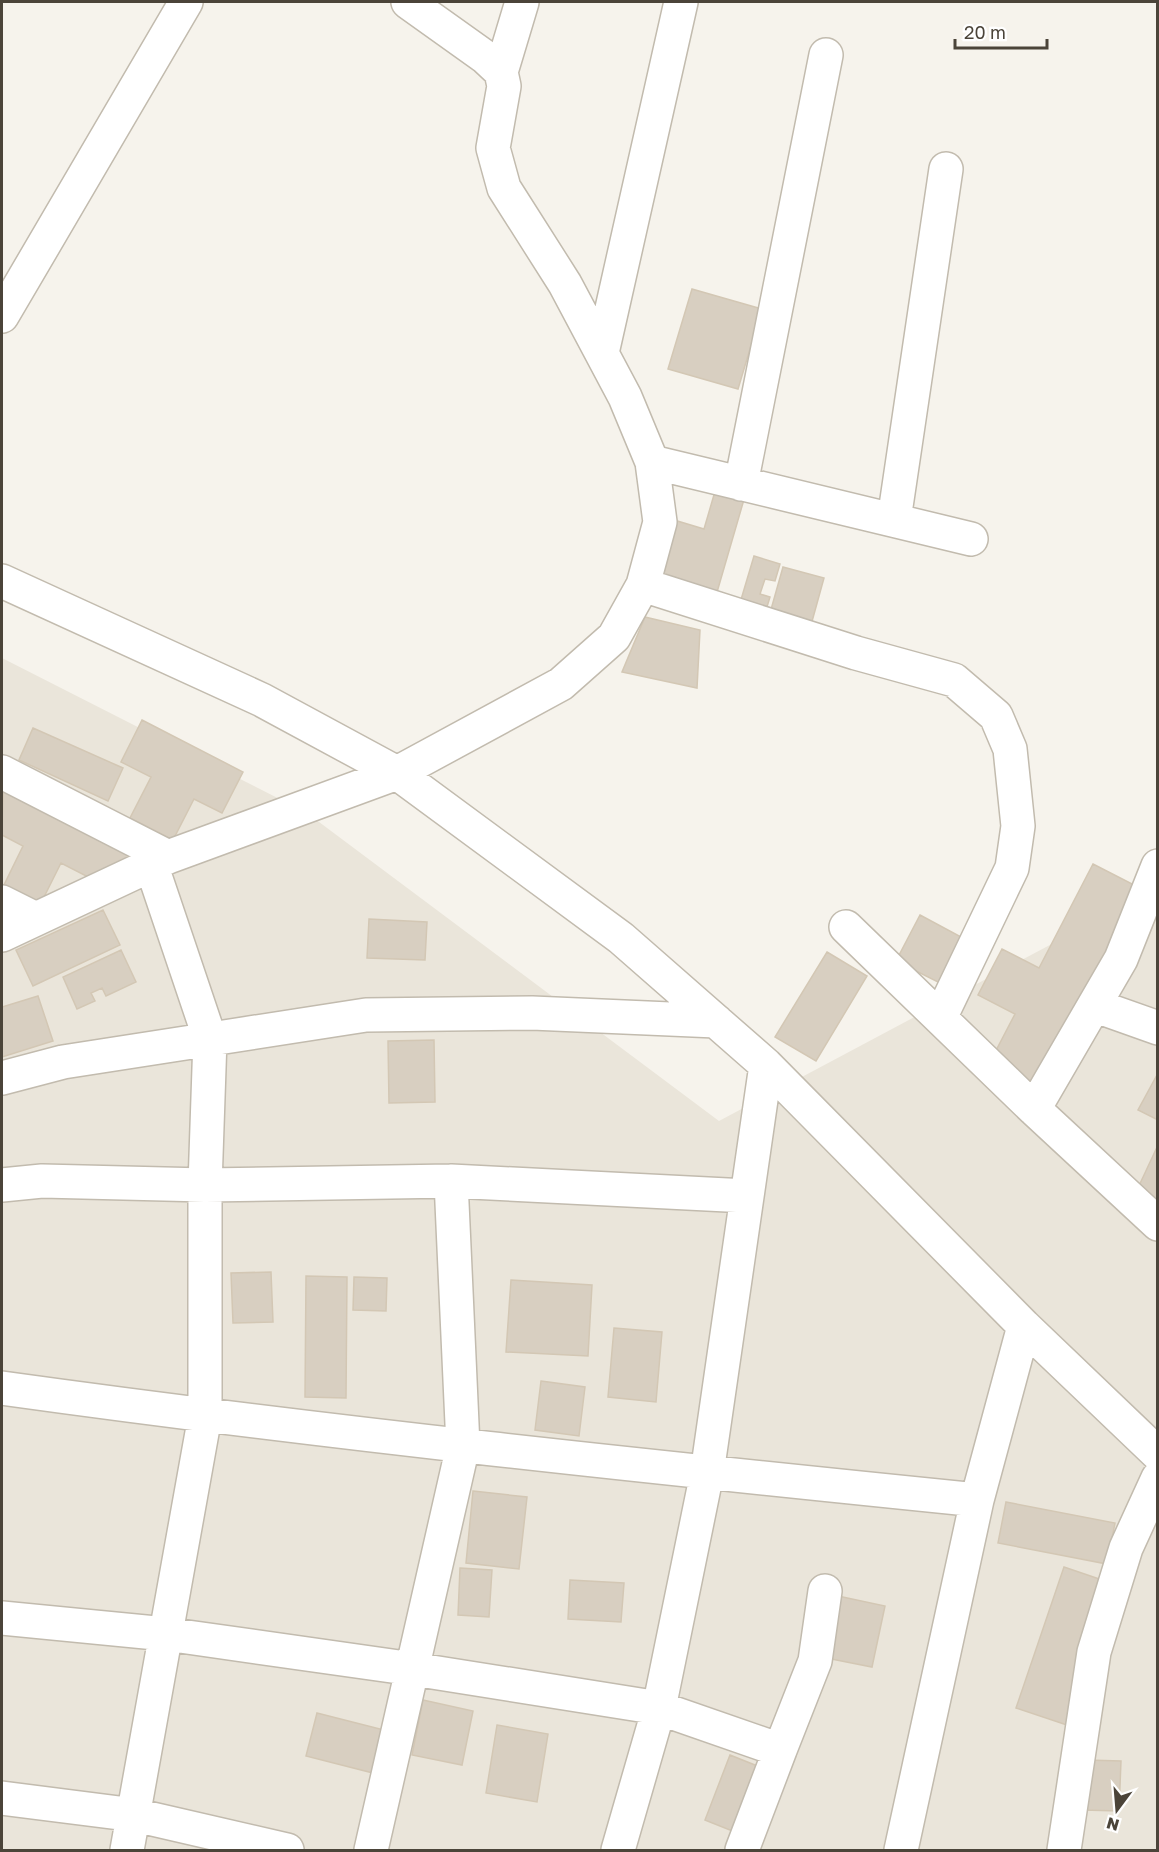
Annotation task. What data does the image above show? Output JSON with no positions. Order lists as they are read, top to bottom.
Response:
{
  "scale_bar": "20 m",
  "north": "bottom"
}
